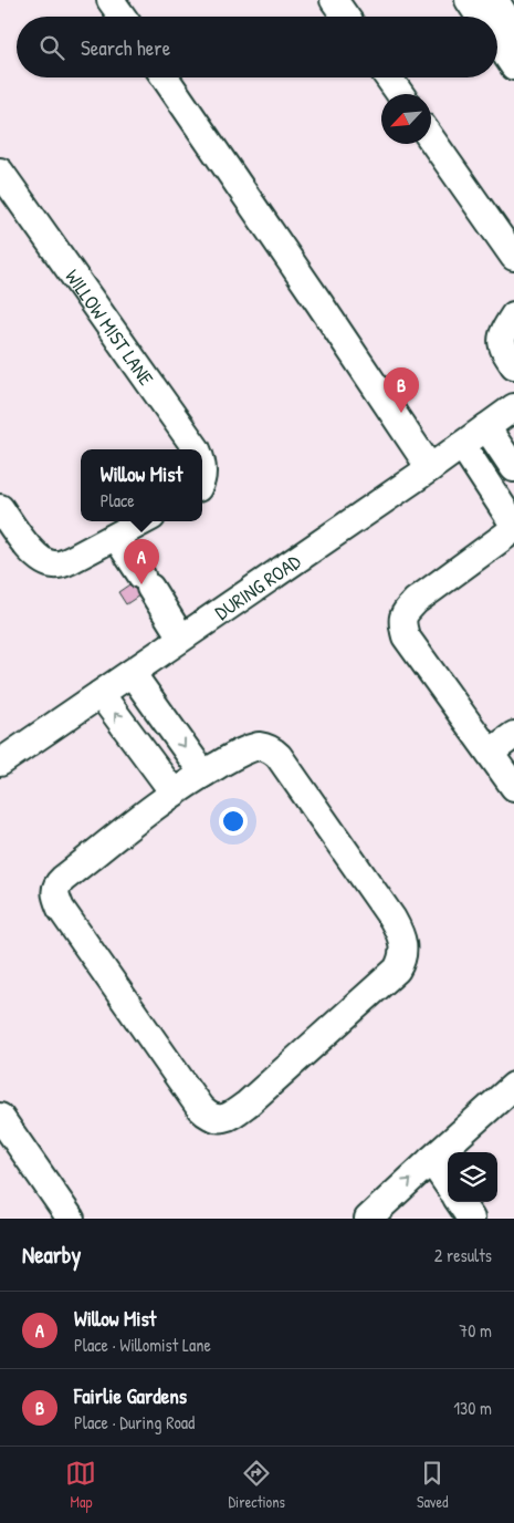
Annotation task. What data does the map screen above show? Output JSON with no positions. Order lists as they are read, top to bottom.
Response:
{
  "streets": {
    "street": ["WILLOW MIST LANE", "DURING ROAD"]
  },
  "north": "bottom left",
  "page": {
    "search": "Search here",
    "pins": ["B", "A"],
    "popup": ["Willow Mist", "Place"],
    "heading": ["Nearby", "2 results"],
    "list": [
      {
        "mark": "A",
        "name": "Willow Mist",
        "note": "Place · Willomist Lane",
        "value": "70 m"
      },
      {
        "mark": "B",
        "name": "Fairlie Gardens",
        "note": "Place · During Road",
        "value": "130 m"
      }
    ],
    "nav": ["Map", "Directions", "Saved"]
  }
}
